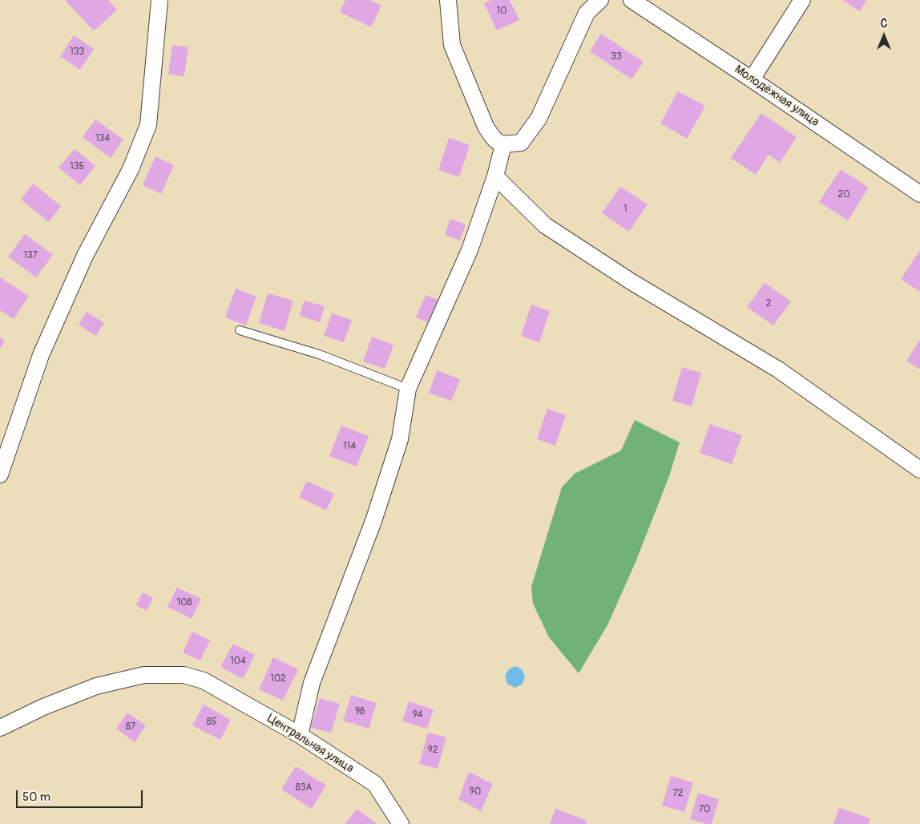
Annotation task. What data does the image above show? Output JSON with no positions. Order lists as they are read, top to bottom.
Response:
{
  "streets": {
    "street": ["Молодёжная улица", "Центральная улица"]
  },
  "house_numbers": [
    "10",
    "133",
    "33",
    "134",
    "135",
    "20",
    "1",
    "137",
    "2",
    "114",
    "108",
    "104",
    "102",
    "98",
    "94",
    "85",
    "87",
    "92",
    "83А",
    "90",
    "72",
    "70"
  ],
  "scale_bar": "50 m",
  "north": "top"
}
